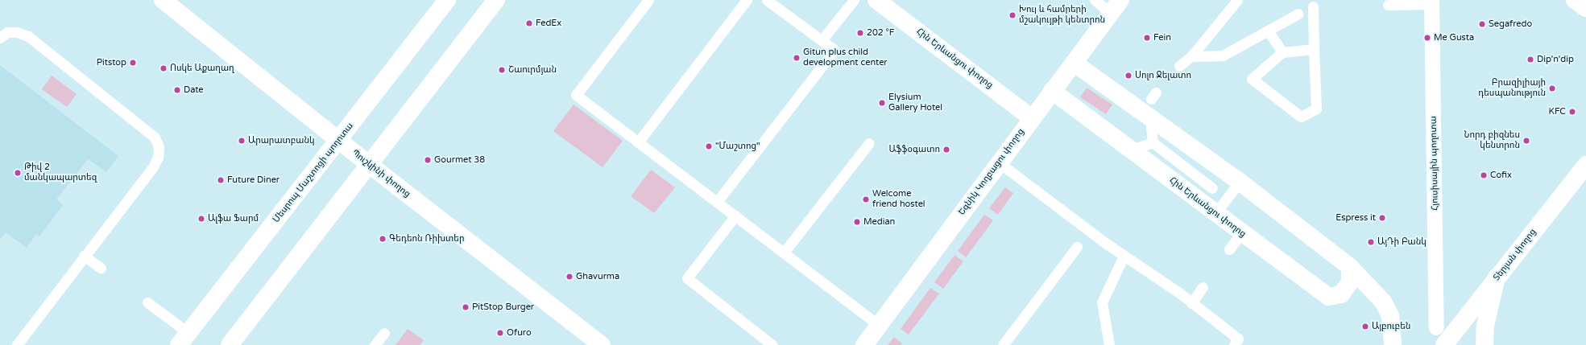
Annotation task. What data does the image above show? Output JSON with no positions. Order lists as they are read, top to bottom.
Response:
{
  "streets": {
    "main road": [
      "Հին Երևանցու փողոց",
      "Եզնիկ Կողբացու փողոց",
      "Մեսրոպ Մաշտոցի պողոտա",
      "Պուշկինի փողոց",
      "Տերյան փողոց"
    ],
    "street": ["Հյուսիսային պողոտա"]
  },
  "crossings": [
    ["Հին Երևանցու փողոց", "Եզնիկ Կողբացու փողոց"],
    ["Մեսրոպ Մաշտոցի պողոտա", "Պուշկինի փողոց"]
  ],
  "places": [
    "Խուլ և համրերի մշակույթի կենտրոն",
    "FedEx",
    "Segafredo",
    "202 °F",
    "Fein",
    "Me Gusta",
    "Gitun plus child development center",
    "Dip'n'dip",
    "Pitstop",
    "Ոսկե Աքաղաղ",
    "Շաուրմյան",
    "Սոլո Ջելատո",
    "Բրազիլիայի դեսպանություն",
    "Date",
    "Elysium Gallery Hotel",
    "KFC",
    "Արարատբանկ",
    "Նորդ բիզնես կենտրոն",
    "\"Մաշտոց\"",
    "Աֆֆօգատո",
    "Gourmet 38",
    "Թիվ 2 մանկապարտեզ",
    "Cofix",
    "Future Diner",
    "Welcome friend hostel",
    "Espress it",
    "Ալֆա Ֆարմ",
    "Median",
    "Գեդեոն Ռիխտեր",
    "ԱյԴի Բանկ",
    "Ghavurma",
    "PitStop Burger",
    "Այբուբեն",
    "Ofuro"
  ]
}
